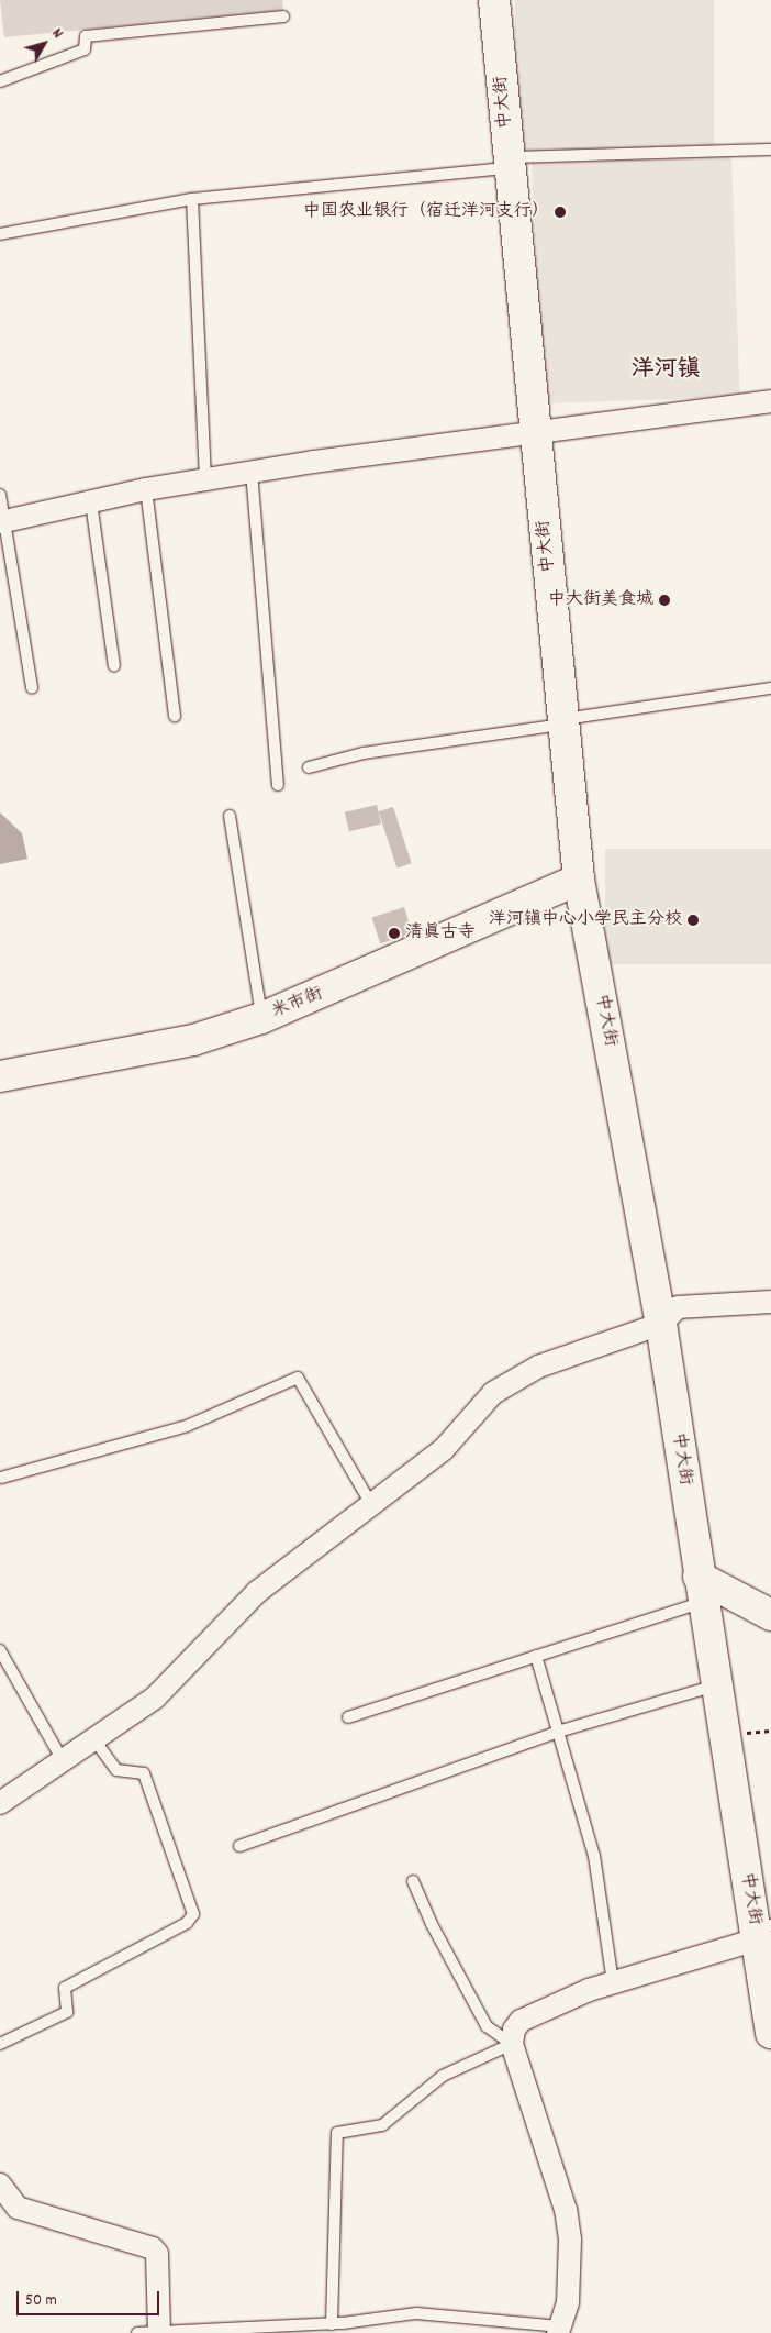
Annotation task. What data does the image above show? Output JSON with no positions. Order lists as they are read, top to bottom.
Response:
{
  "streets": {
    "street": ["中大街", "米市街"]
  },
  "crossings": [
    ["中大街", "米市街"]
  ],
  "districts": ["洋河镇"],
  "places": [
    "中国农业银行（宿迁洋河支行）",
    "中大街美食城",
    "洋河镇中心小学民主分校",
    "清真古寺"
  ],
  "scale_bar": "50 m",
  "north": "top right"
}
